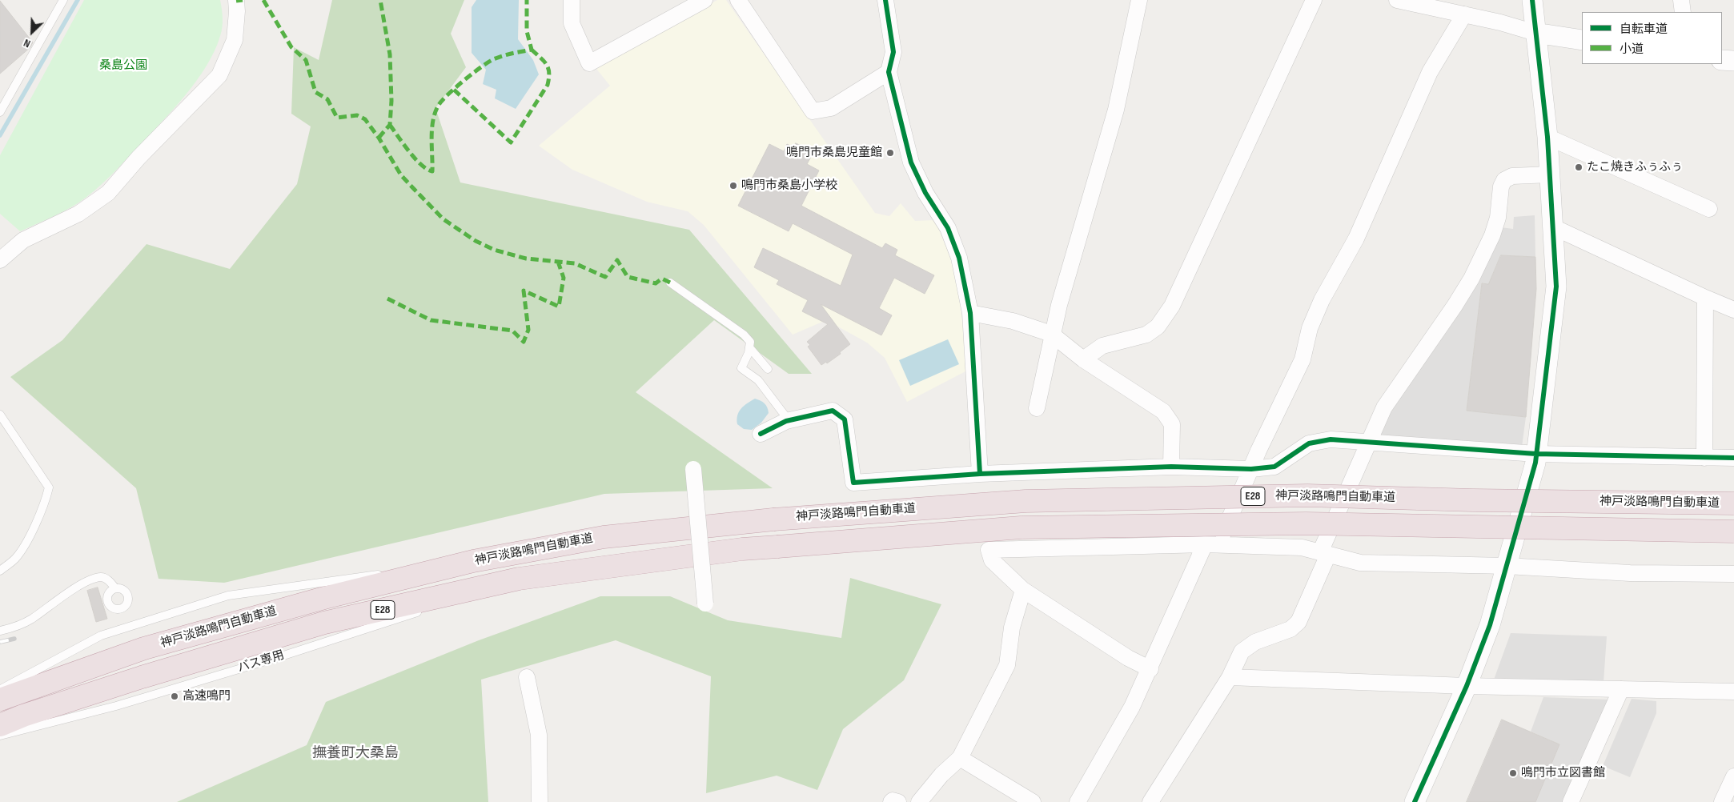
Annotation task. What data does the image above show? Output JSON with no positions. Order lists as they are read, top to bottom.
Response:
{
  "streets": {
    "highway": ["E28", "神戸淡路鳴門自動車道"],
    "lane": ["バス専用"]
  },
  "crossings": [
    ["神戸淡路鳴門自動車道", "バス専用"]
  ],
  "districts": ["撫養町大桑島"],
  "parks": ["桑島公園"],
  "places": [
    "鳴門市桑島児童館",
    "たこ焼きふぅふぅ",
    "鳴門市桑島小学校",
    "高速鳴門",
    "鳴門市立図書館"
  ],
  "legend": ["自転車道", "小道"],
  "north": "bottom left"
}
